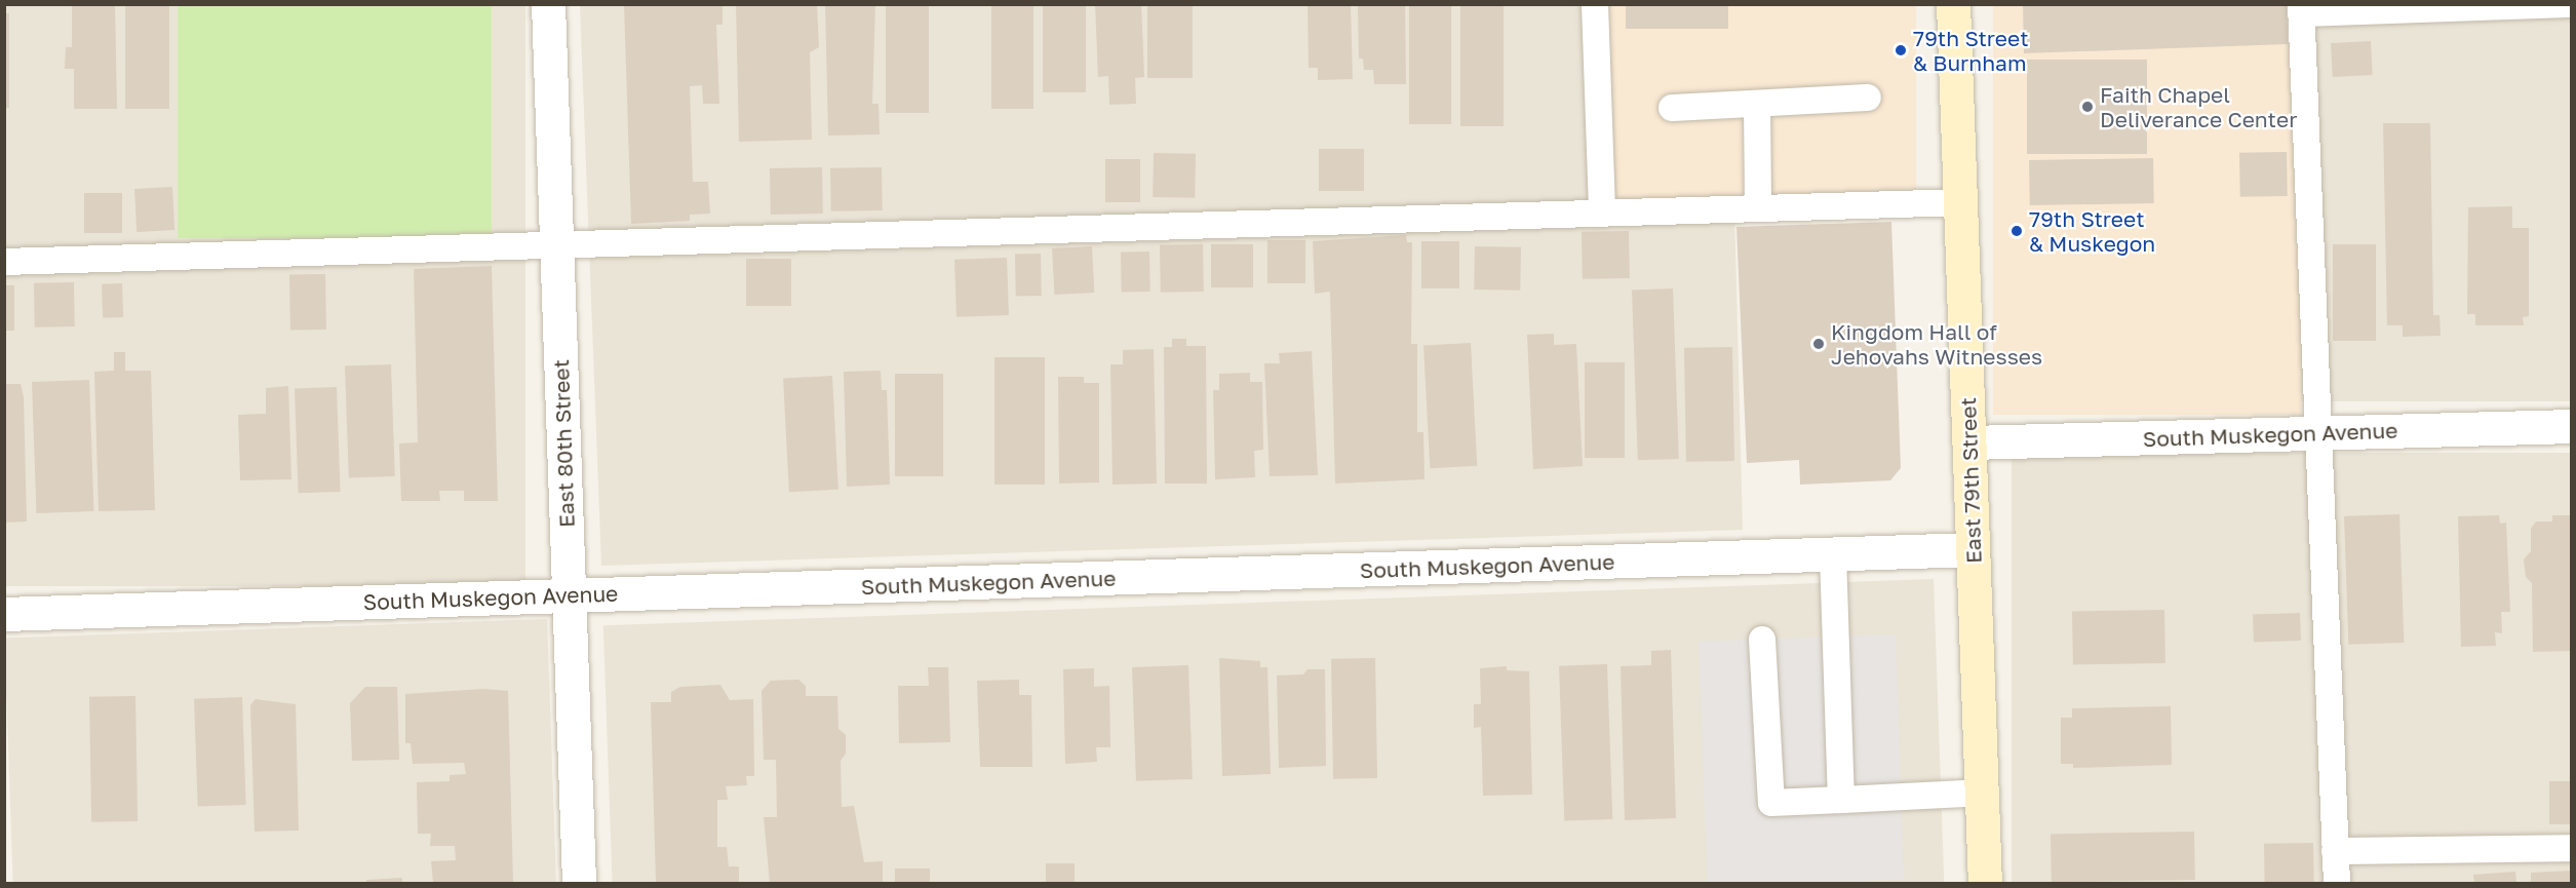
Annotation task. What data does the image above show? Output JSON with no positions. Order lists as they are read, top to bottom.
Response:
{
  "streets": {
    "main road": ["East 79th Street"],
    "street": ["South Muskegon Avenue", "East 80th Street"]
  },
  "crossings": [
    ["South Muskegon Avenue", "East 80th Street"],
    ["South Muskegon Avenue", "East 79th Street"]
  ],
  "places": [
    "79th Street & Burnham",
    "Faith Chapel Deliverance Center",
    "79th Street & Muskegon",
    "Kingdom Hall of Jehovahs Witnesses"
  ]
}
